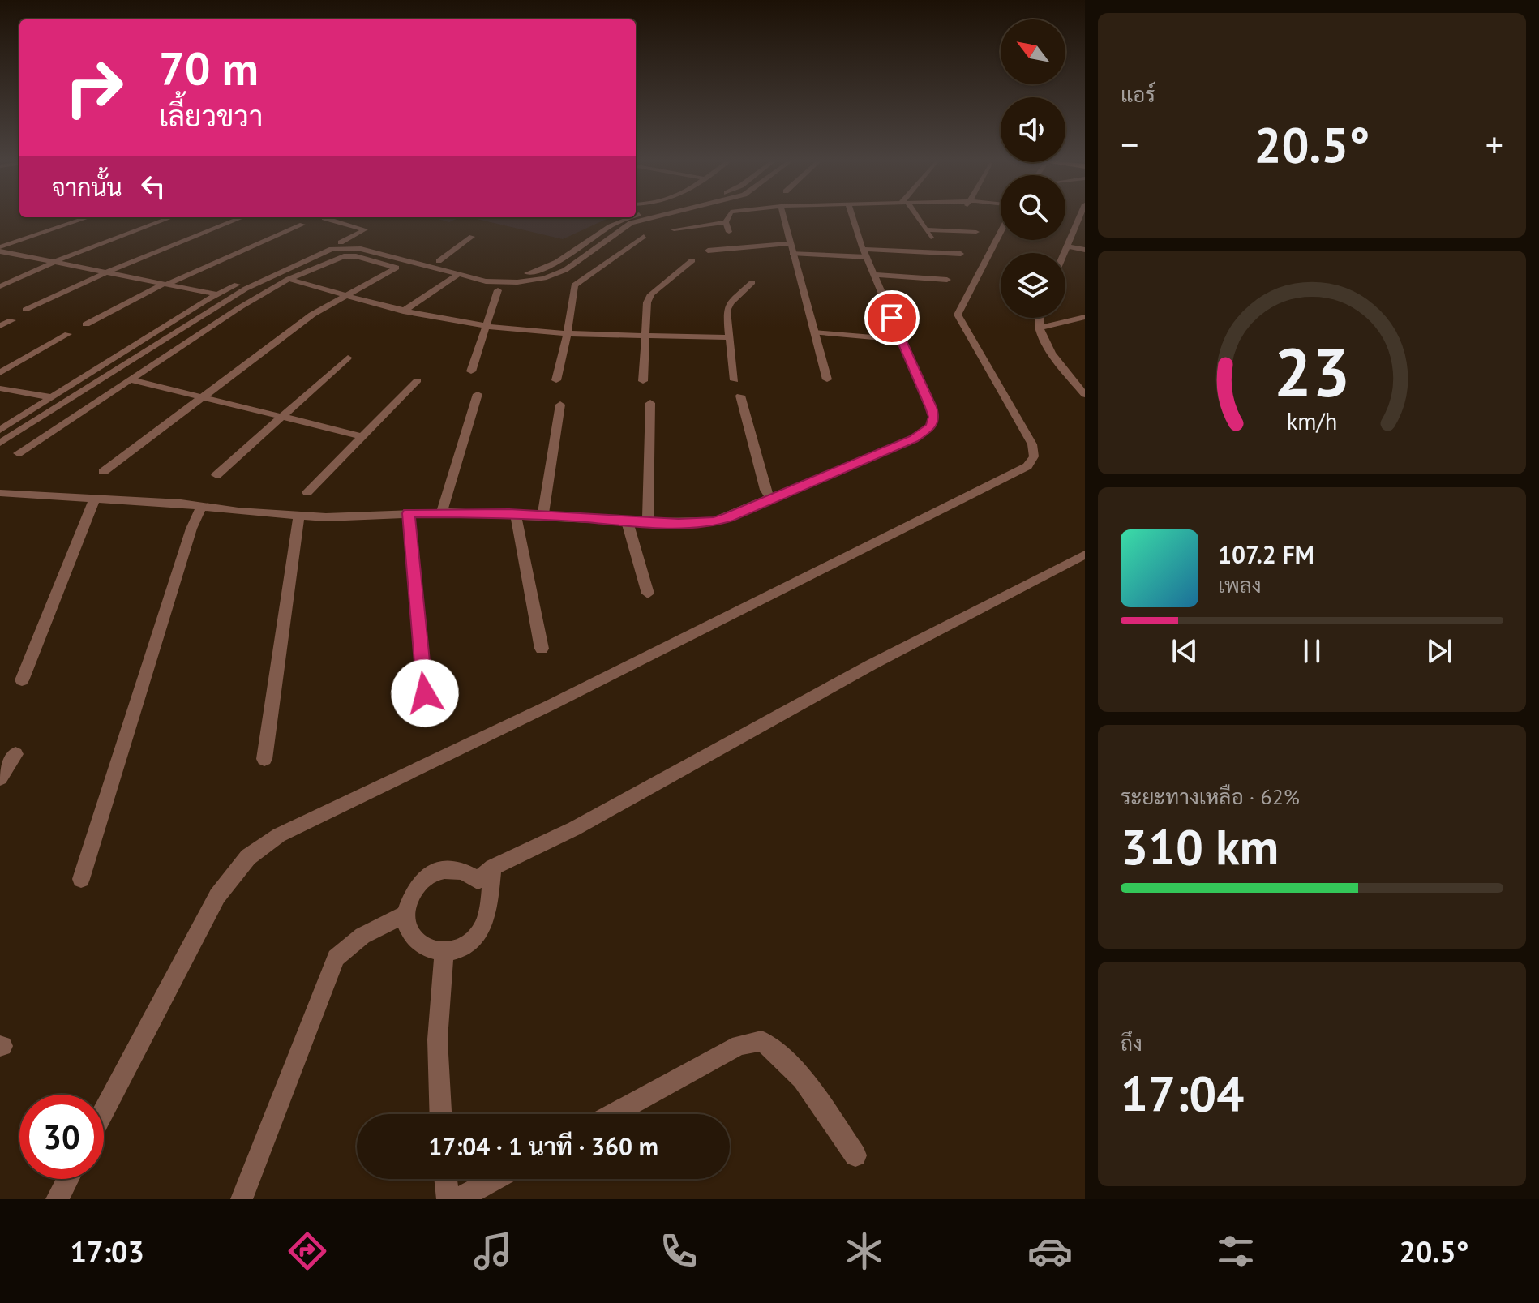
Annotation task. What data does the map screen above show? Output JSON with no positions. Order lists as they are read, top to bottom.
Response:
{
  "north": "top left",
  "page": {
    "tile": [
      "แอร์",
      ["ระยะทางเหลือ · 62%", "310 km"],
      ["ถึง", "17:04"]
    ],
    "turn": ["70 m", "เลี้ยวขวา"],
    "heat": ["−", "20.5°", "+"],
    "then": "จากนั้น",
    "song": ["107.2 FM", "เพลง"],
    "limit": "30",
    "trip": "17:04 · 1 นาที · 360 m",
    "tabs": ["17:03", "20.5°"],
    "gauge": ["23", "km/h"]
  }
}
